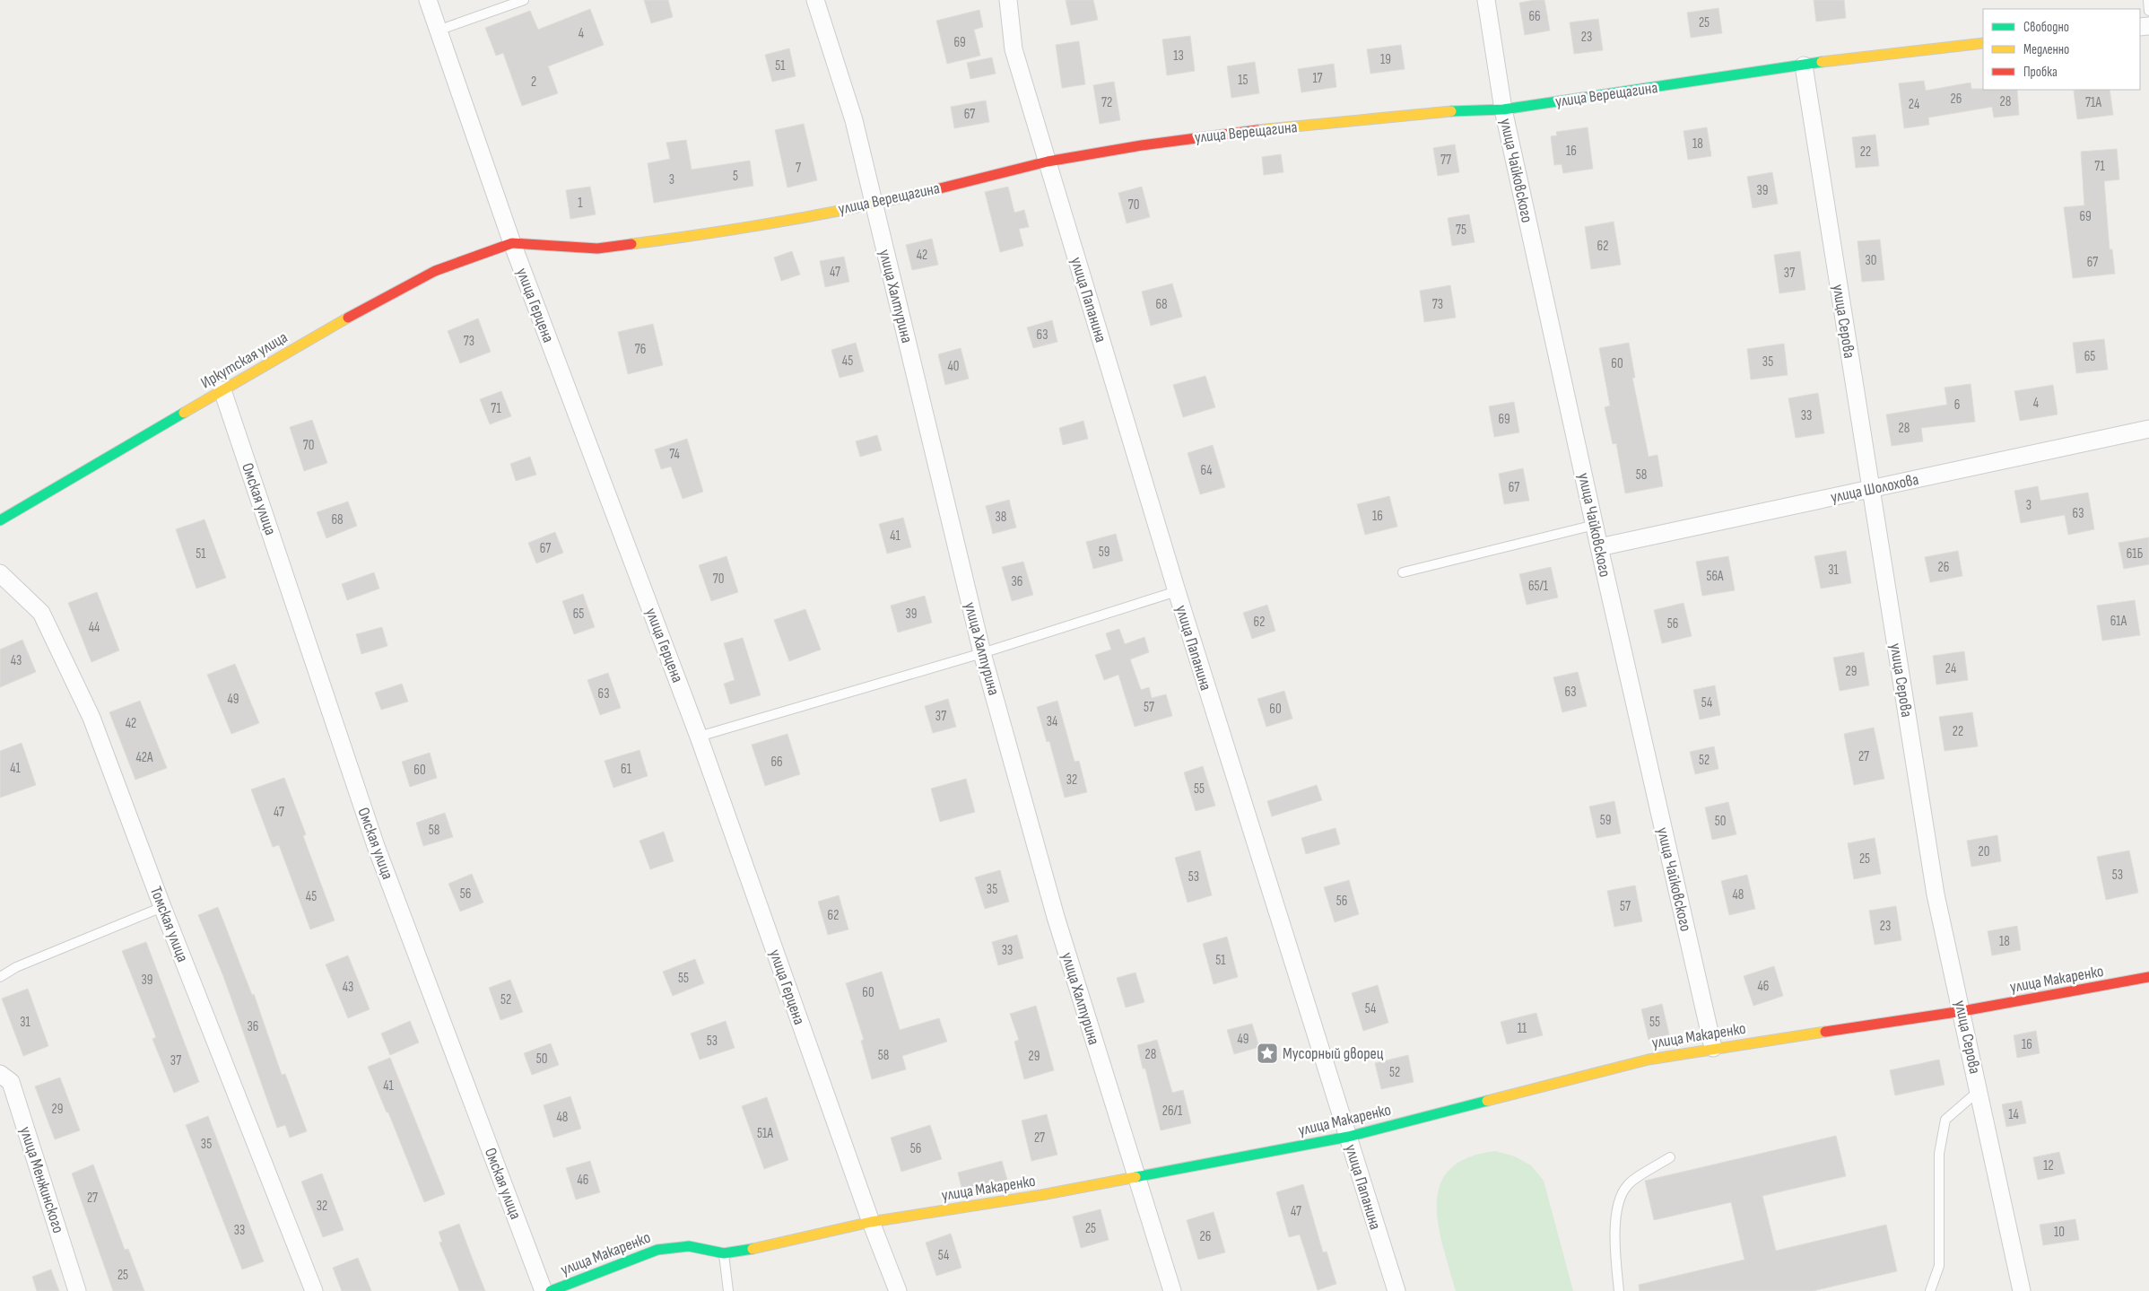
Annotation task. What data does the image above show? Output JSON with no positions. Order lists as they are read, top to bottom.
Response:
{
  "streets": {
    "street": [
      "улица Верещагина",
      "улица Чайковского",
      "улица Халтурина",
      "улица Папанина",
      "улица Герцена",
      "улица Серова",
      "Иркутская улица",
      "улица Шолохова",
      "Омская улица",
      "Томская улица",
      "улица Макаренко",
      "улица Менжинского"
    ]
  },
  "crossings": [
    ["улица Верещагина", "улица Чайковского"],
    ["улица Верещагина", "улица Халтурина"],
    ["улица Верещагина", "улица Папанина"],
    ["улица Верещагина", "улица Герцена"],
    ["улица Верещагина", "улица Серова"],
    ["улица Верещагина", "Иркутская улица"],
    ["улица Чайковского", "улица Шолохова"],
    ["улица Чайковского", "улица Макаренко"],
    ["улица Халтурина", "улица Макаренко"],
    ["улица Папанина", "улица Макаренко"],
    ["улица Герцена", "Иркутская улица"],
    ["улица Герцена", "улица Макаренко"],
    ["улица Серова", "улица Шолохова"],
    ["улица Серова", "улица Макаренко"],
    ["Иркутская улица", "Омская улица"]
  ],
  "places": {
    "place": ["Мусорный дворец"]
  },
  "house_numbers": [
    "66",
    "25",
    "4",
    "23",
    "69",
    "13",
    "19",
    "51",
    "17",
    "15",
    "2",
    "26",
    "28",
    "72",
    "71А",
    "24",
    "67",
    "18",
    "16",
    "22",
    "77",
    "71",
    "7",
    "5",
    "3",
    "39",
    "1",
    "70",
    "69",
    "75",
    "62",
    "42",
    "30",
    "67",
    "47",
    "37",
    "68",
    "73",
    "63",
    "73",
    "76",
    "65",
    "45",
    "35",
    "60",
    "40",
    "4",
    "6",
    "71",
    "33",
    "69",
    "28",
    "70",
    "74",
    "64",
    "58",
    "67",
    "3",
    "63",
    "16",
    "38",
    "68",
    "41",
    "67",
    "59",
    "51",
    "61Б",
    "26",
    "31",
    "56А",
    "70",
    "36",
    "65/1",
    "65",
    "39",
    "61А",
    "62",
    "56",
    "44",
    "43",
    "24",
    "29",
    "63",
    "63",
    "49",
    "54",
    "57",
    "60",
    "37",
    "34",
    "42",
    "22",
    "27",
    "42А",
    "52",
    "66",
    "41",
    "61",
    "60",
    "32",
    "55",
    "47",
    "59",
    "50",
    "58",
    "20",
    "25",
    "53",
    "53",
    "35",
    "56",
    "48",
    "45",
    "56",
    "57",
    "62",
    "23",
    "18",
    "33",
    "51",
    "55",
    "39",
    "46",
    "43",
    "60",
    "52",
    "54",
    "31",
    "55",
    "36",
    "11",
    "49",
    "53",
    "16",
    "28",
    "58",
    "29",
    "50",
    "37",
    "52",
    "41",
    "29",
    "26/1",
    "14",
    "48",
    "51А",
    "27",
    "35",
    "56",
    "12",
    "46",
    "27",
    "32",
    "47",
    "25",
    "33",
    "10",
    "26",
    "54",
    "25"
  ],
  "legend": ["Свободно", "Медленно", "Пробка"]
}
